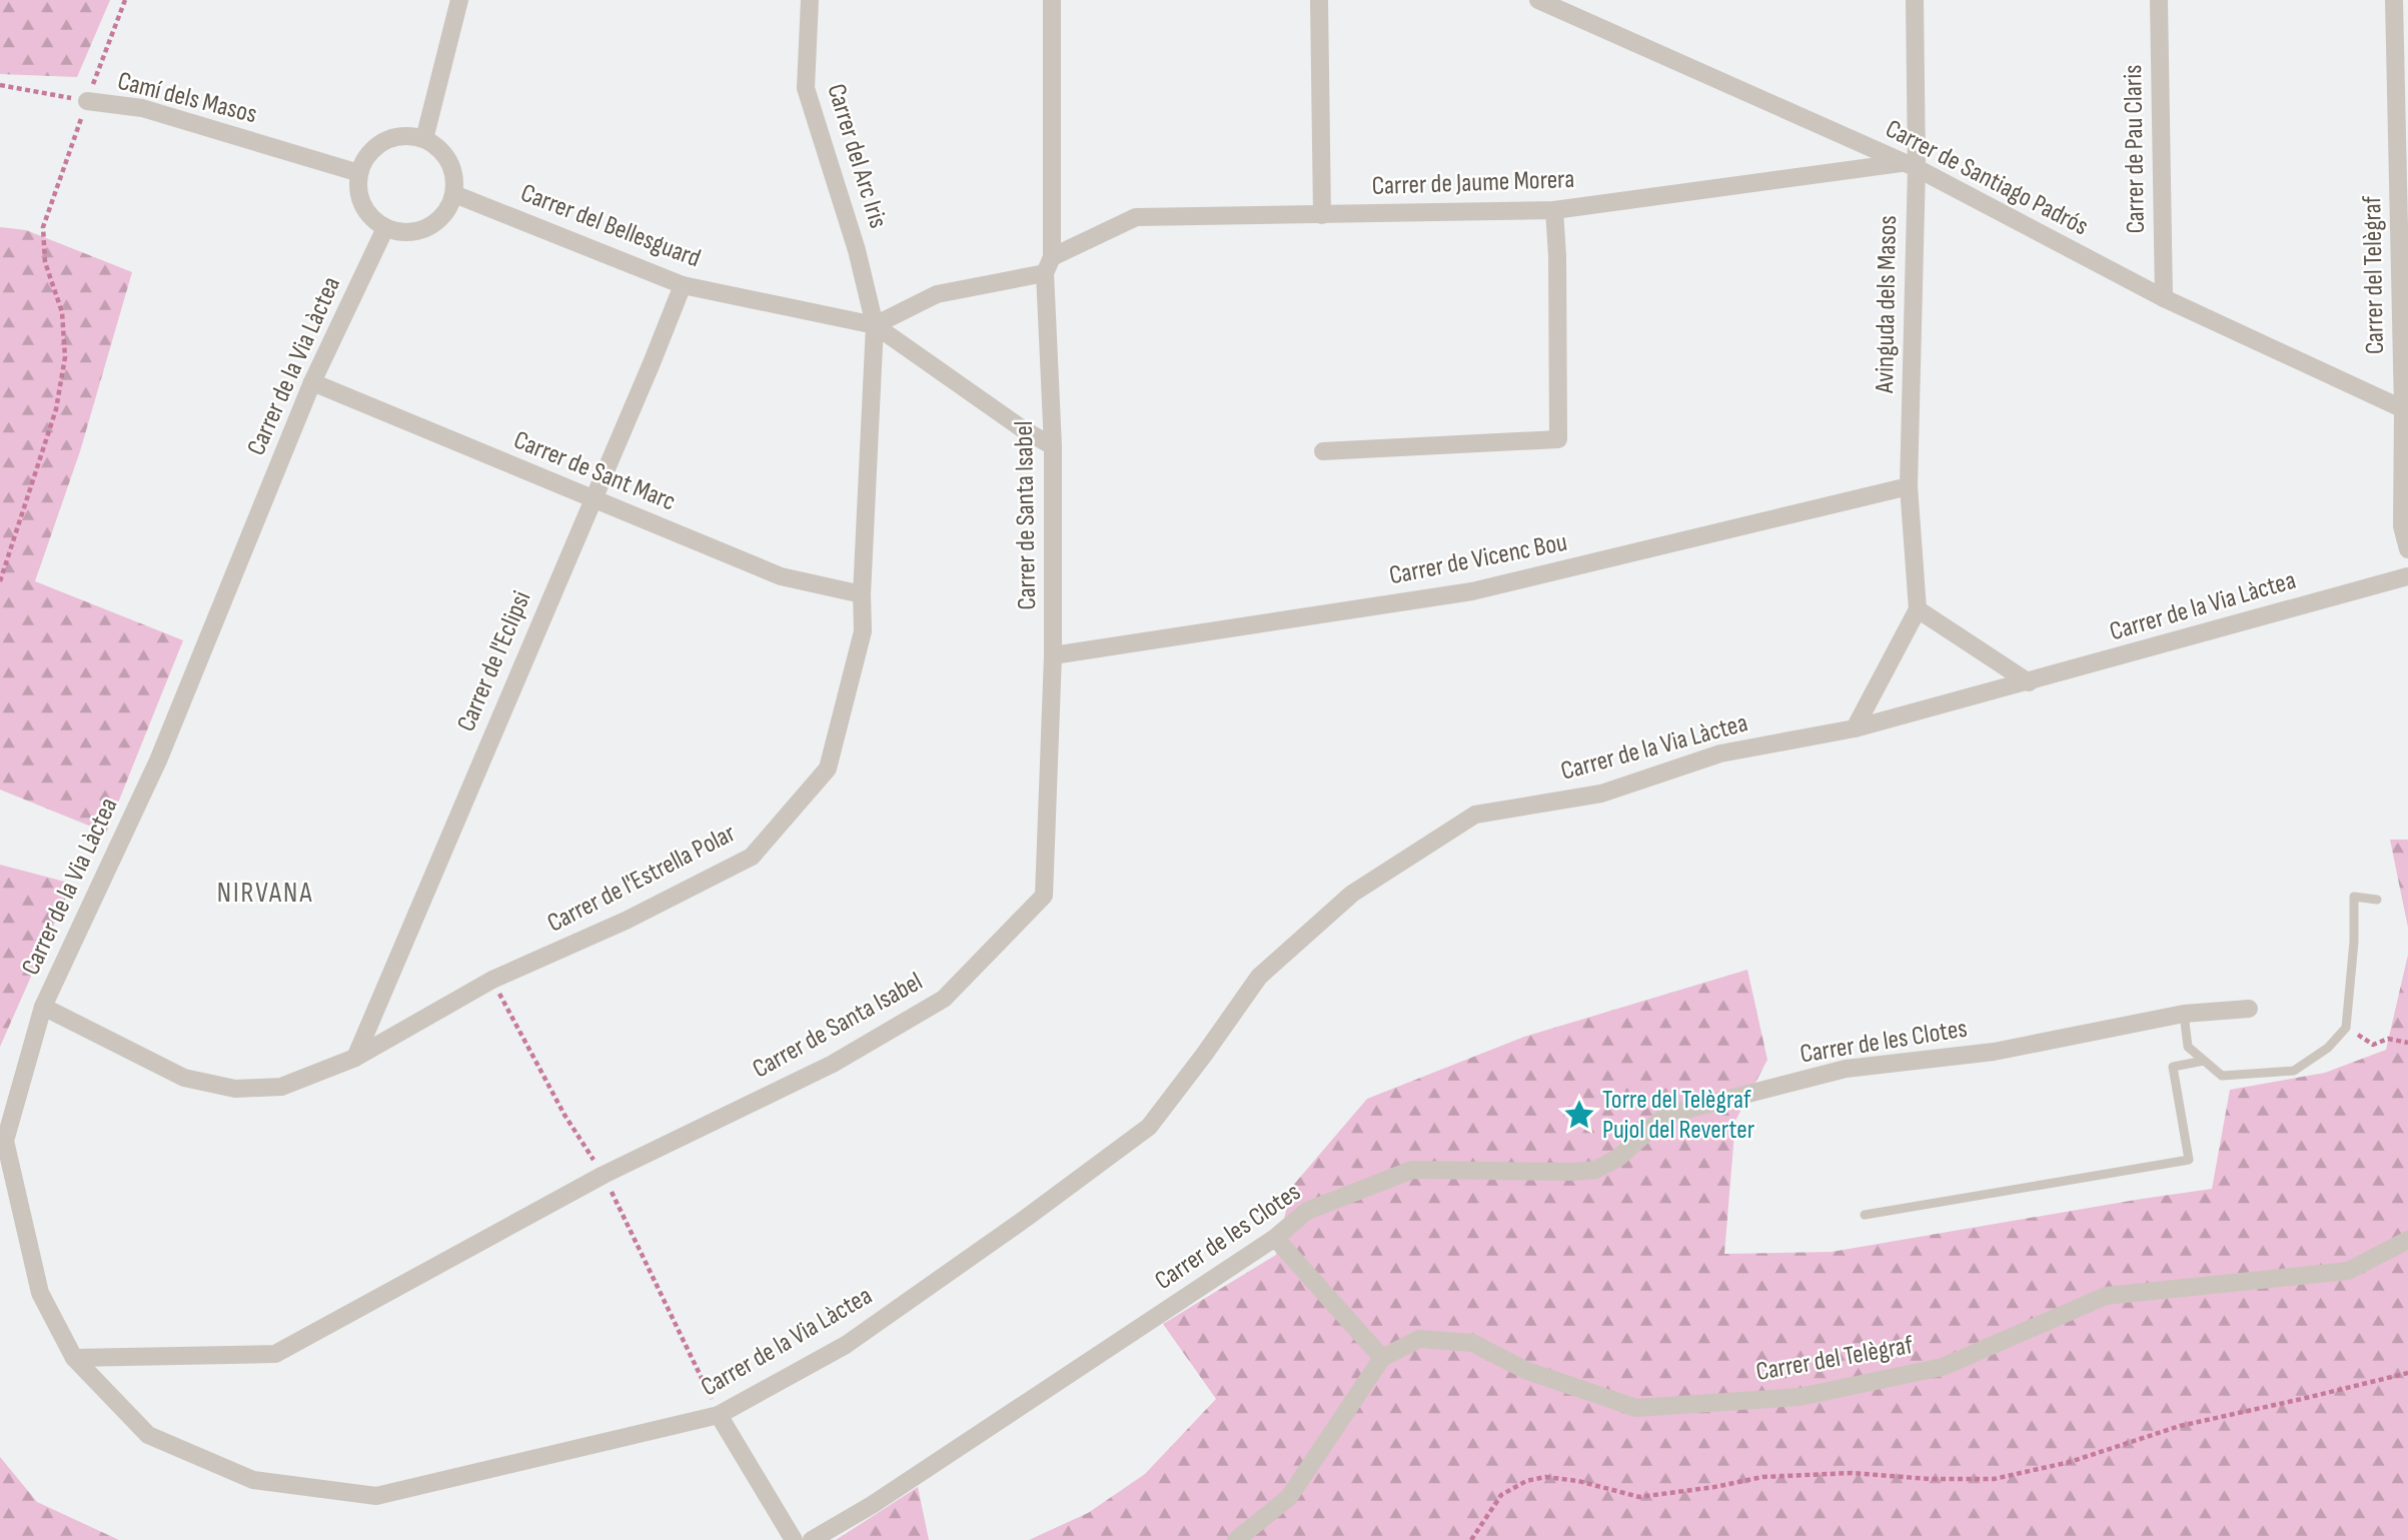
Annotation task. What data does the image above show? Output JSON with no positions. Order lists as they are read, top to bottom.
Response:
{
  "streets": {
    "street": [
      "Camí dels Masos",
      "Carrer de Pau Claris",
      "Carrer del Arc Iris",
      "Carrer de Santiago Padrós",
      "Carrer de Jaume Morera",
      "Carrer del Bellesguard",
      "Carrer del Telègraf",
      "Avinguda dels Masos",
      "Carrer de la Via Làctea",
      "Carrer de Sant Marc",
      "Carrer de Santa Isabel",
      "Carrer de Vicenc Bou",
      "Carrer de l'Eclipsi",
      "Carrer de l'Estrella Polar",
      "Carrer de les Clotes"
    ]
  },
  "crossings": [
    ["Camí dels Masos", "Carrer del Bellesguard"],
    ["Camí dels Masos", "Carrer de la Via Làctea"],
    ["Carrer de Pau Claris", "Carrer de Santiago Padrós"],
    ["Carrer del Arc Iris", "Carrer del Bellesguard"],
    ["Carrer del Arc Iris", "Carrer de l'Estrella Polar"],
    ["Carrer de Santiago Padrós", "Carrer de Jaume Morera"],
    ["Carrer de Santiago Padrós", "Carrer del Telègraf"],
    ["Carrer de Santiago Padrós", "Avinguda dels Masos"],
    ["Carrer de Jaume Morera", "Avinguda dels Masos"],
    ["Carrer de Jaume Morera", "Carrer de Santa Isabel"],
    ["Carrer del Bellesguard", "Carrer de la Via Làctea"],
    ["Carrer del Bellesguard", "Carrer de Santa Isabel"],
    ["Carrer del Bellesguard", "Carrer de l'Eclipsi"],
    ["Carrer del Bellesguard", "Carrer de l'Estrella Polar"],
    ["Avinguda dels Masos", "Carrer de Vicenc Bou"],
    ["Carrer de la Via Làctea", "Carrer de Sant Marc"],
    ["Carrer de la Via Làctea", "Carrer de Santa Isabel"],
    ["Carrer de la Via Làctea", "Carrer de l'Estrella Polar"],
    ["Carrer de Sant Marc", "Carrer de l'Eclipsi"],
    ["Carrer de Sant Marc", "Carrer de l'Estrella Polar"],
    ["Carrer de Santa Isabel", "Carrer de Vicenc Bou"],
    ["Carrer de l'Eclipsi", "Carrer de l'Estrella Polar"]
  ],
  "districts": ["NIRVANA"],
  "places": {
    "place": ["Torre del Telègraf Pujol del Reverter"]
  }
}
